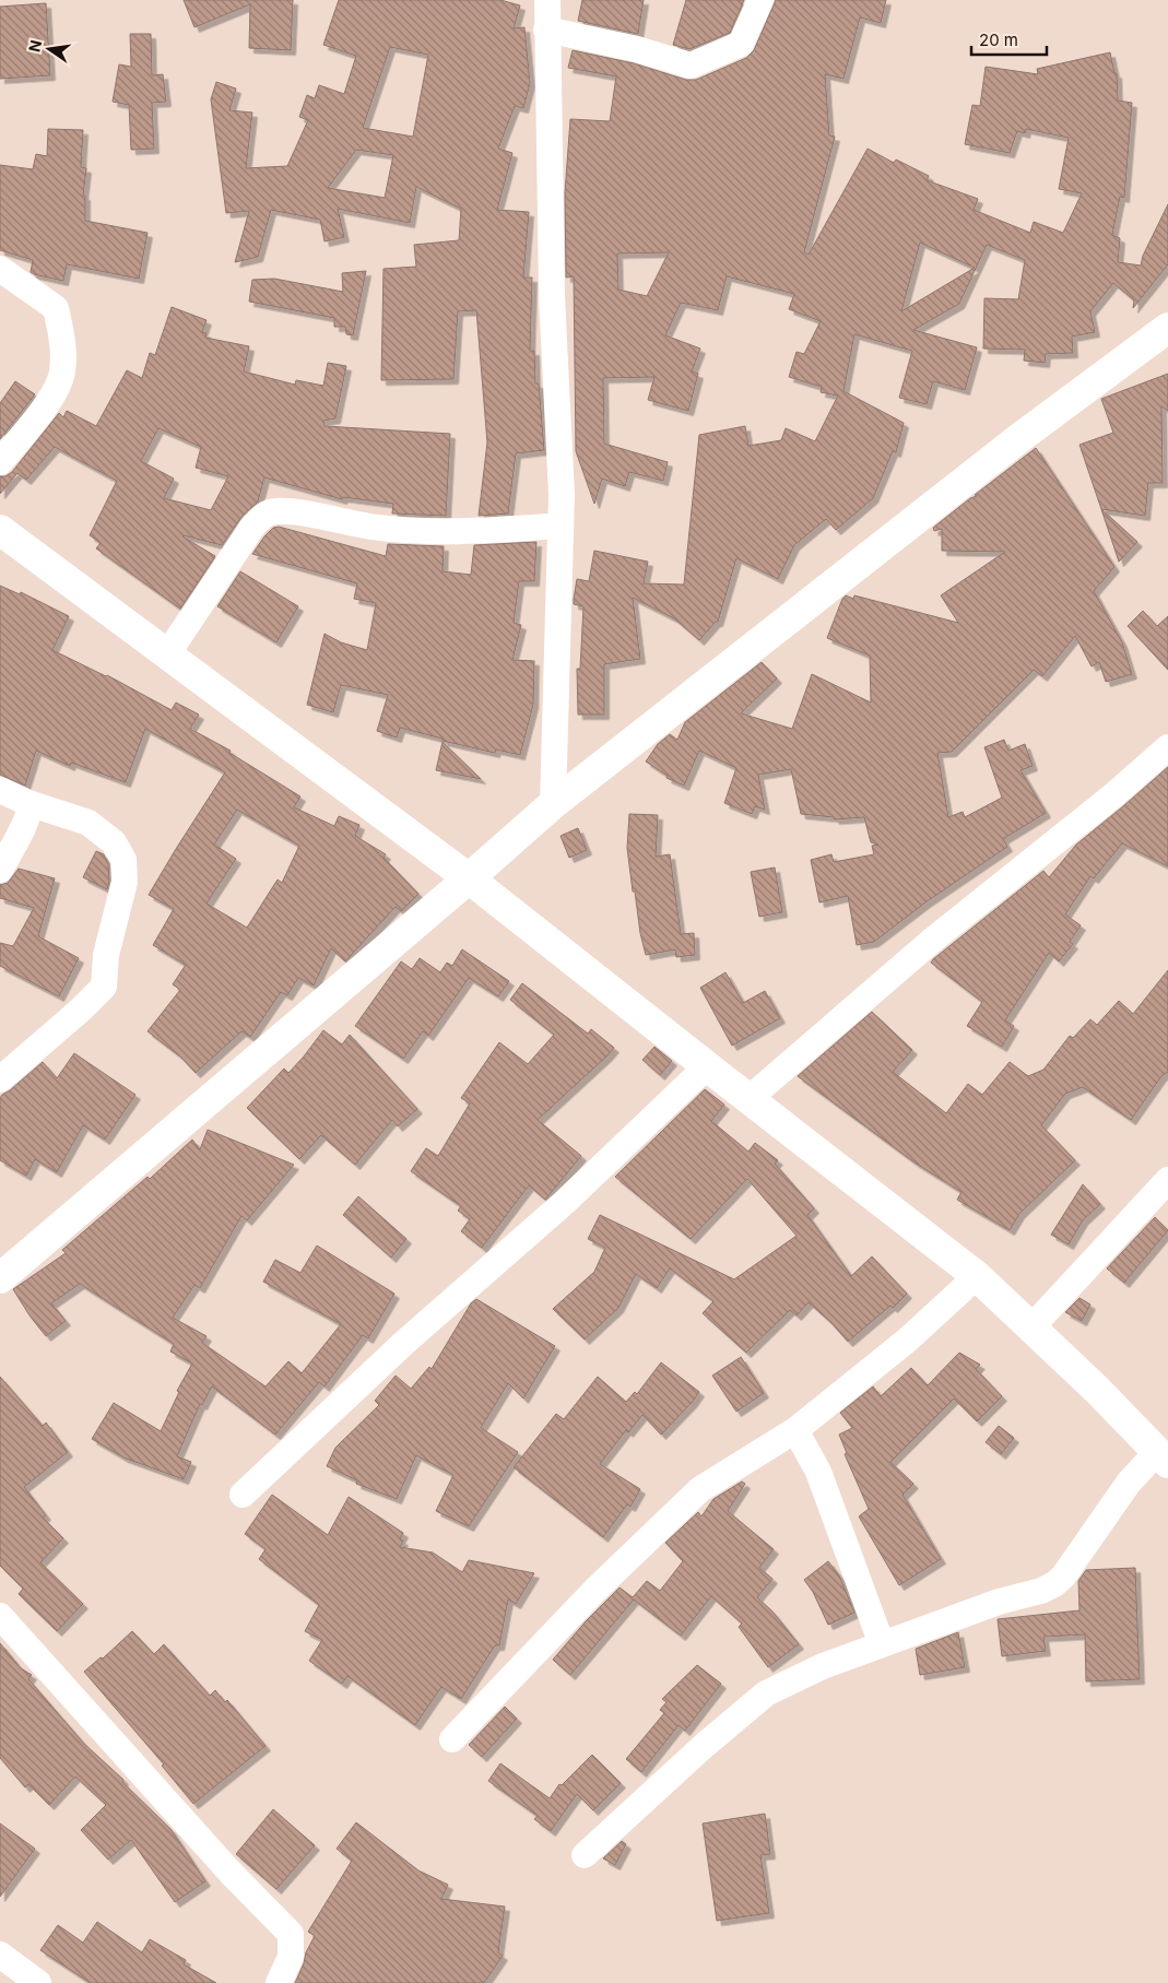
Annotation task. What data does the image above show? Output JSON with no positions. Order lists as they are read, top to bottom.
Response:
{
  "scale_bar": "20 m",
  "north": "left"
}
